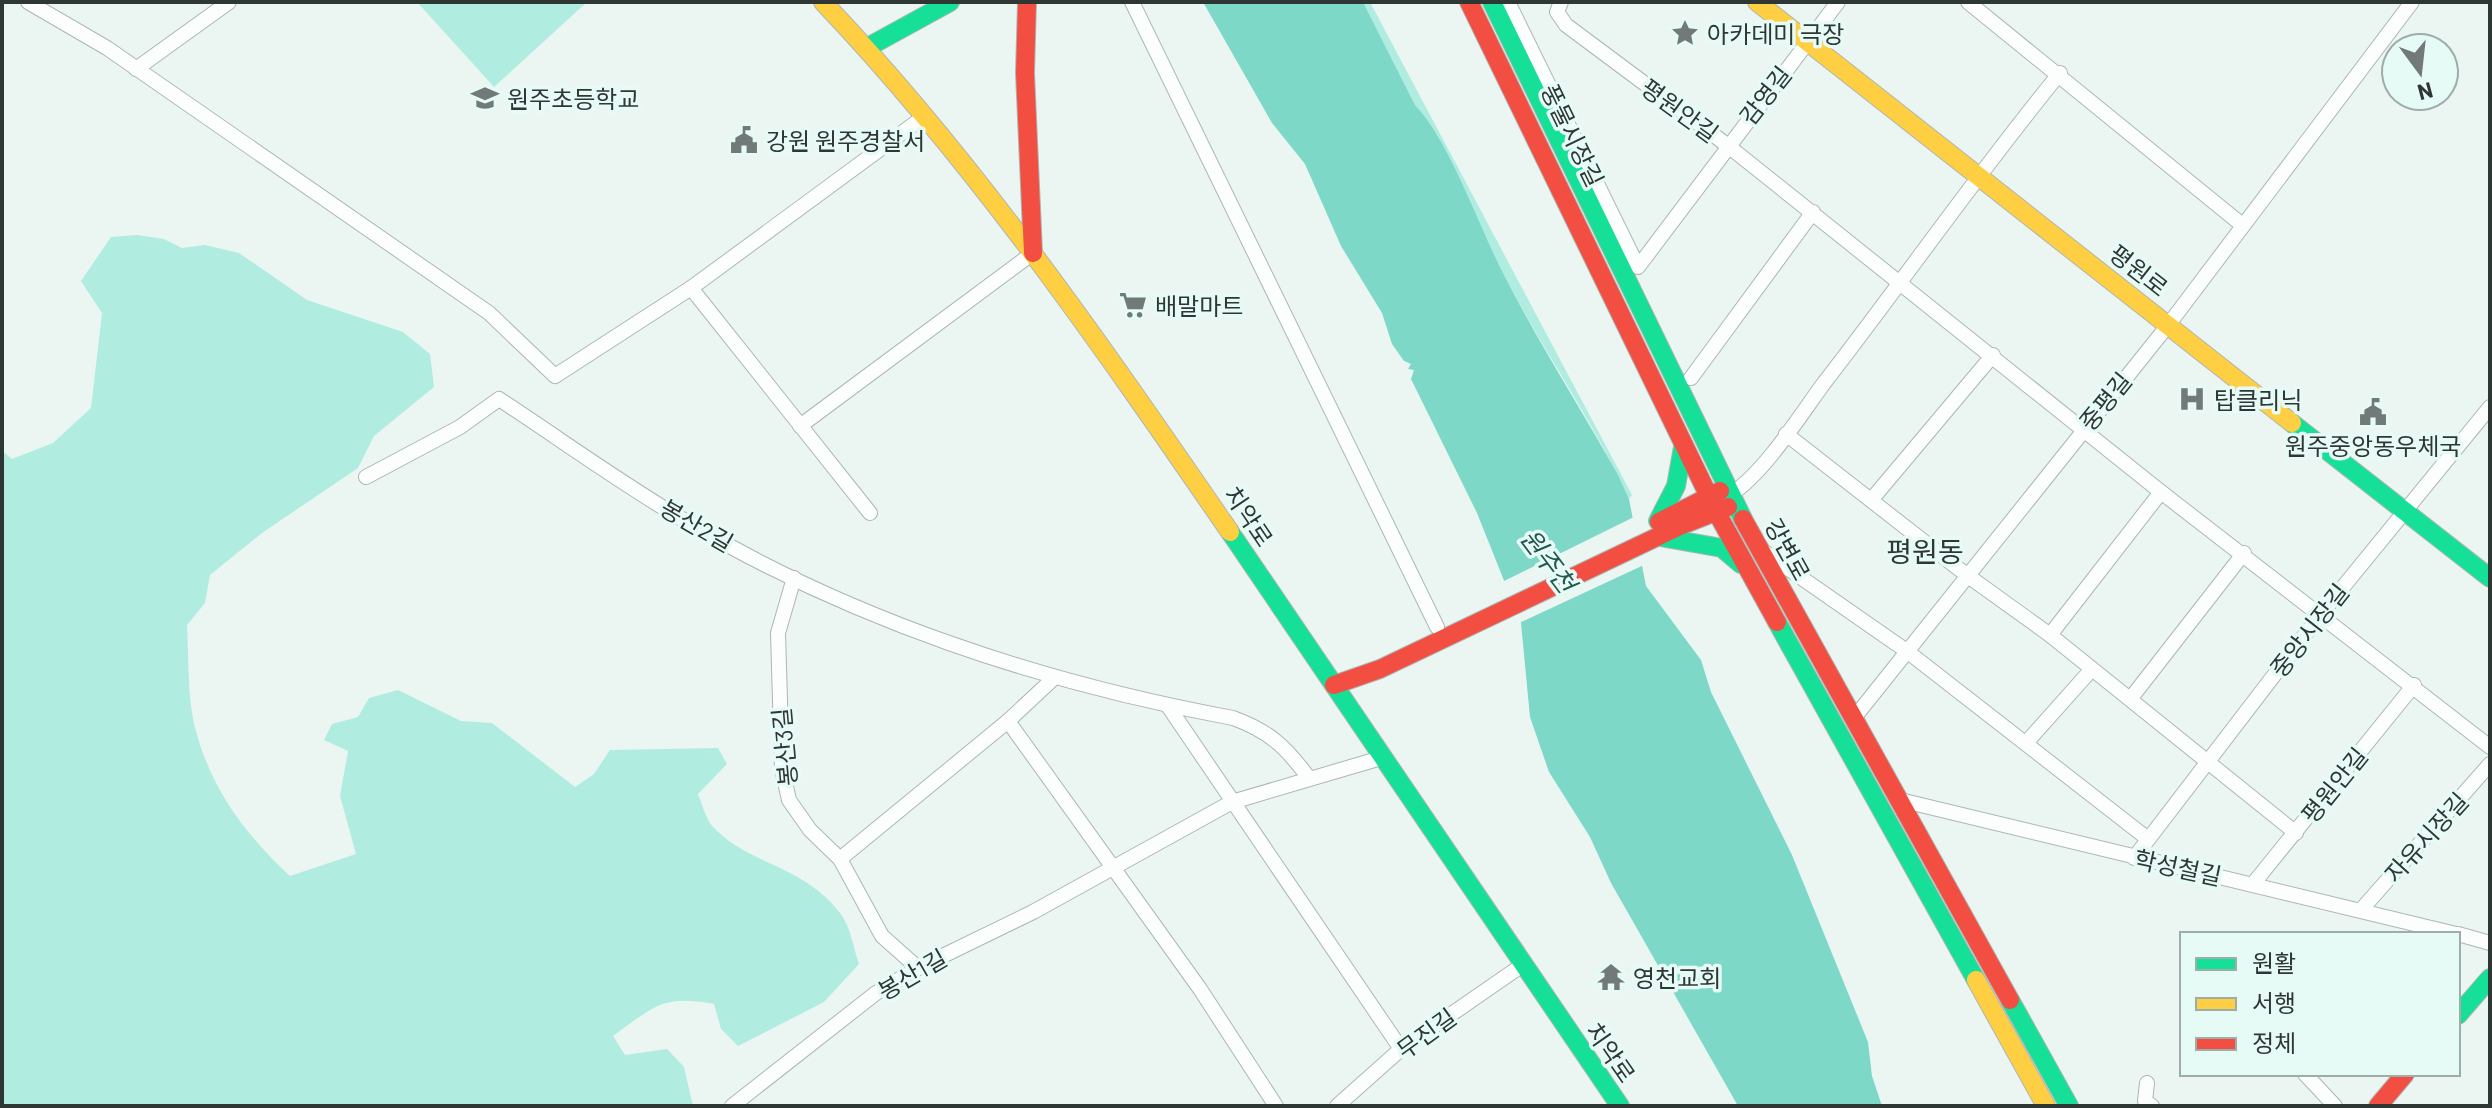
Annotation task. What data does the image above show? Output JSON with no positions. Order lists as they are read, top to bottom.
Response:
{
  "streets": {
    "street": [
      "감영길",
      "평원안길",
      "풍물시장길",
      "평원로",
      "중평길",
      "치악로",
      "봉산2길",
      "강변로",
      "중앙시장길",
      "봉산3길",
      "자유시장길",
      "학성철길",
      "봉산1길",
      "무진길"
    ]
  },
  "crossings": [
    ["감영길", "평원안길"],
    ["감영길", "풍물시장길"],
    ["감영길", "평원로"],
    ["평원안길", "중평길"],
    ["평원안길", "중앙시장길"],
    ["평원안길", "학성철길"],
    ["평원로", "중평길"],
    ["평원로", "중앙시장길"],
    ["중평길", "강변로"],
    ["치악로", "봉산1길"],
    ["치악로", "무진길"],
    ["봉산2길", "봉산3길"],
    ["봉산2길", "봉산1길"],
    ["강변로", "학성철길"],
    ["중앙시장길", "학성철길"],
    ["봉산3길", "봉산1길"],
    ["자유시장길", "학성철길"]
  ],
  "districts": ["평원동"],
  "water": ["원주천"],
  "places": {
    "place": ["아카데미 극장"],
    "school or university": ["원주초등학교"],
    "public building": ["강원 원주경찰서", "원주중앙동우체국"],
    "supermarket": ["배말마트"],
    "hospital": ["탑클리닉"],
    "temple": ["영천교회"]
  },
  "legend": ["원활", "서행", "정체"],
  "north": "bottom"
}
